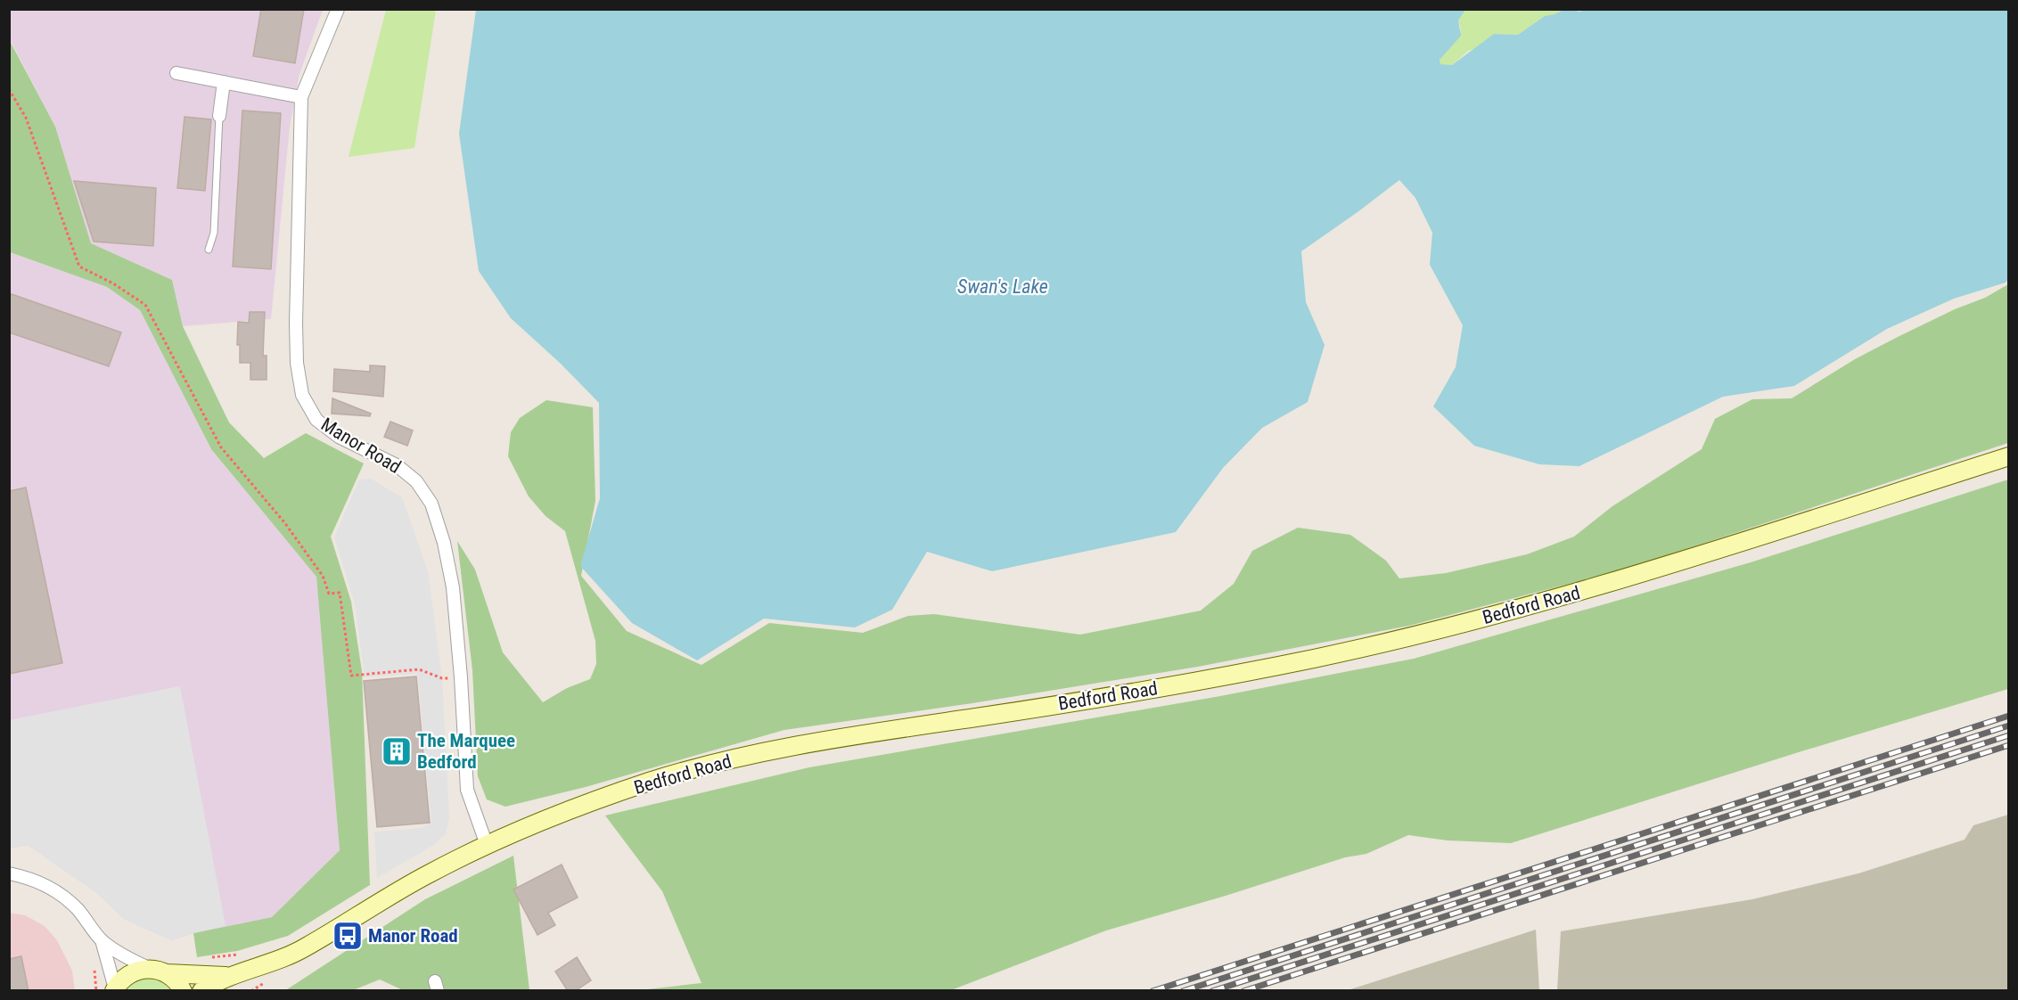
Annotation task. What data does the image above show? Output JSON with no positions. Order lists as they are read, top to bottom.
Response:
{
  "streets": {
    "main road": ["Bedford Road"],
    "street": ["Manor Road"]
  },
  "crossings": [
    ["Manor Road", "Bedford Road"]
  ],
  "water": ["Swan's Lake"],
  "places": {
    "building": ["The Marquee Bedford"],
    "bus stop": ["Manor Road"]
  }
}
